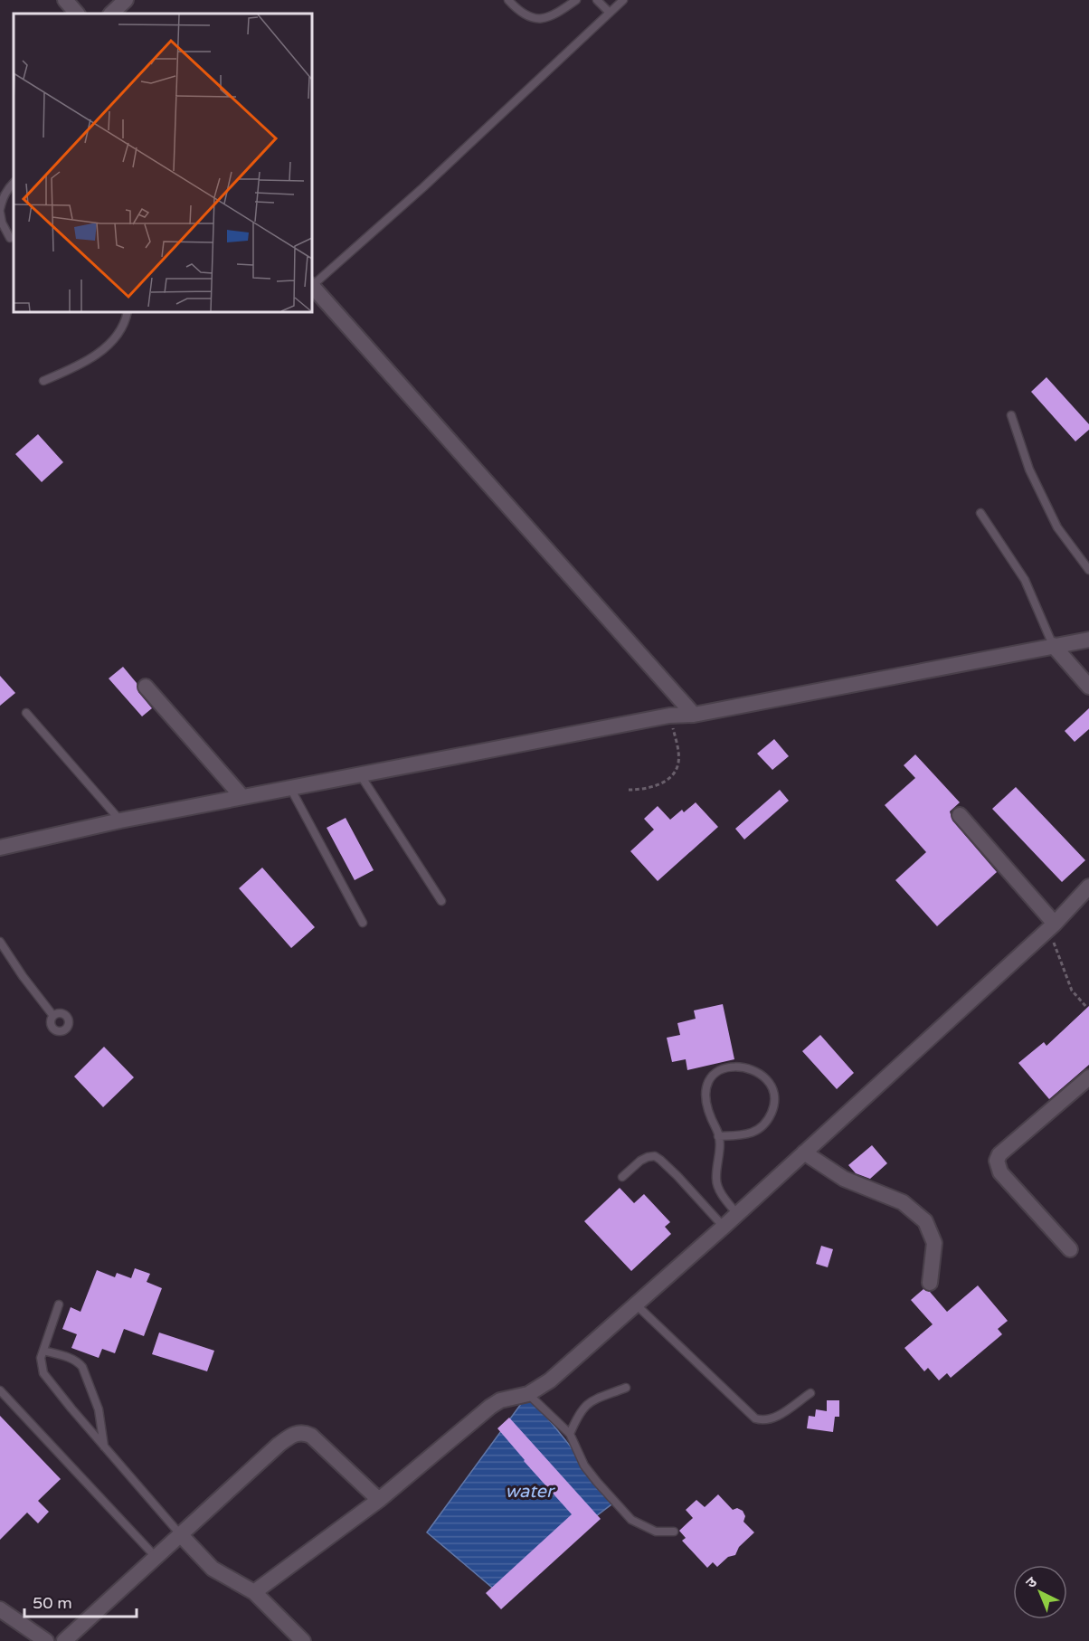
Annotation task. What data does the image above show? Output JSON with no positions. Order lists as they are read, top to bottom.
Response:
{
  "water": ["water"],
  "scale_bar": "50 m",
  "north": "top left"
}
